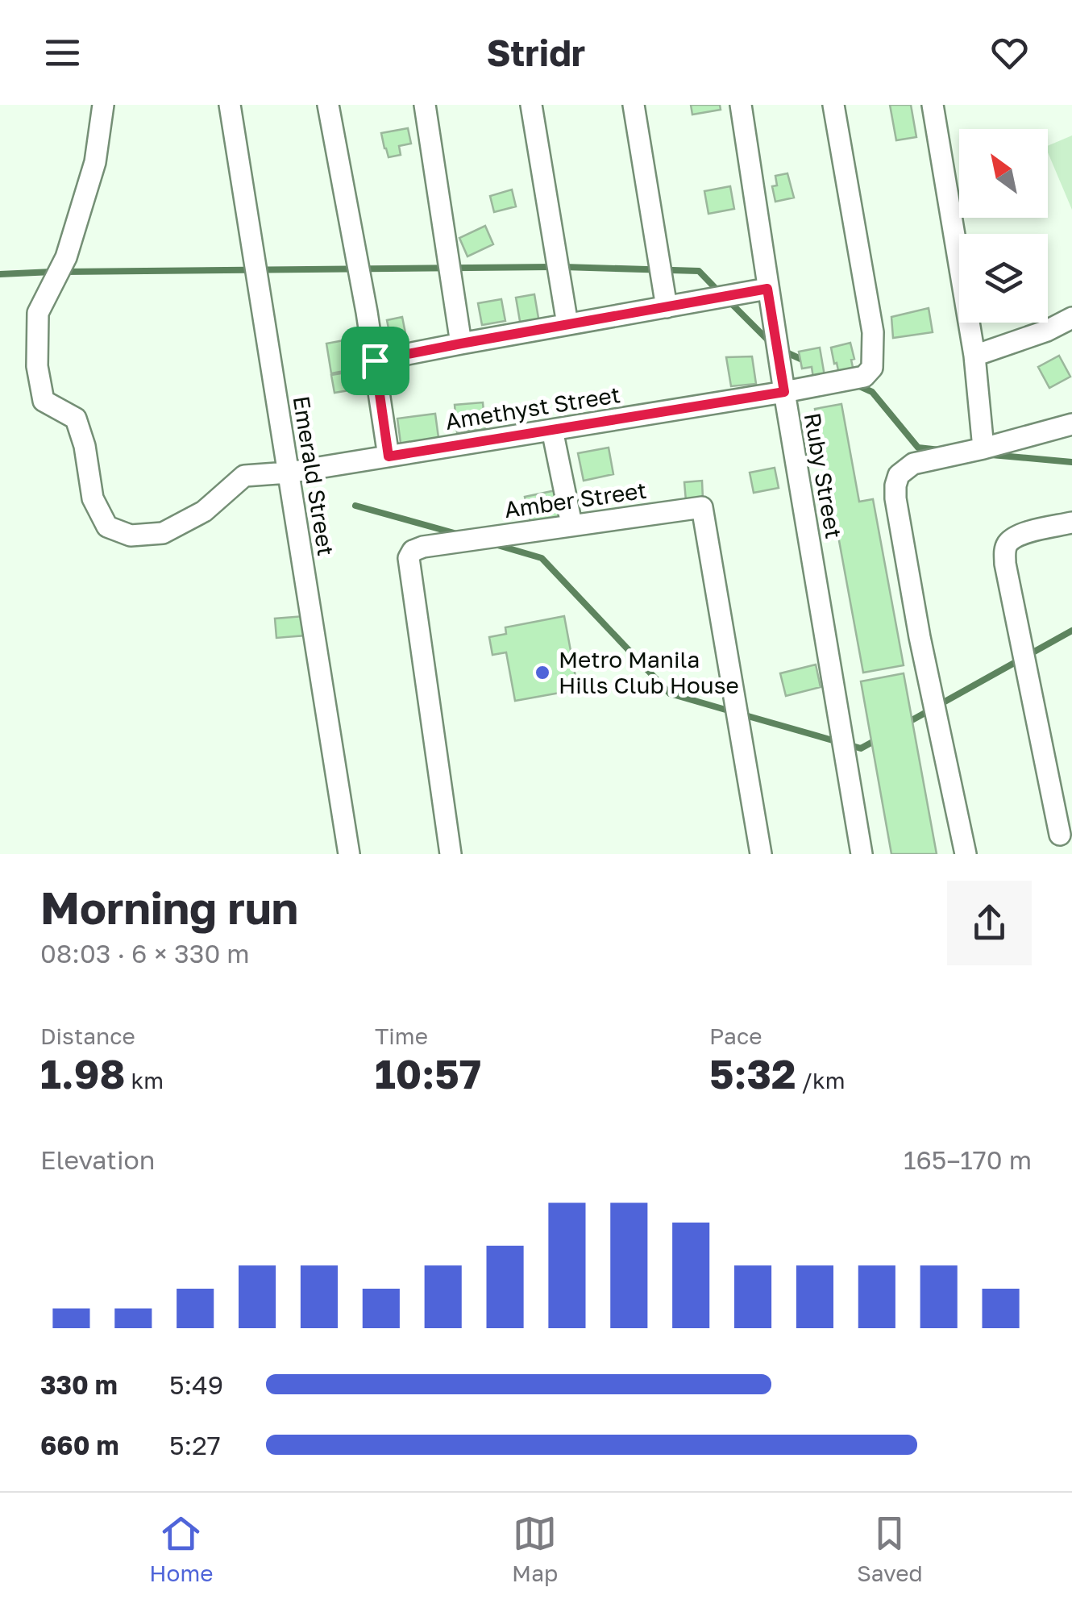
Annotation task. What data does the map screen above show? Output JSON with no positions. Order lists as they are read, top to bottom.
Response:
{
  "streets": {
    "street": [
      "Amethyst Street",
      "Emerald Street",
      "Ruby Street",
      "Amber Street"
    ]
  },
  "crossings": [
    ["Amethyst Street", "Emerald Street"],
    ["Amethyst Street", "Ruby Street"]
  ],
  "places": ["Metro Manila Hills Club House"],
  "north": "top left",
  "page": {
    "header": "Stridr",
    "heading": ["Morning run", "08:03 · 6 × 330 m"],
    "stats": [
      ["Distance", "1.98 km"],
      ["Time", "10:57"],
      ["Pace", "5:32 /km"]
    ],
    "chart": ["Elevation", "165–170 m"],
    "list": [
      {
        "name": "330 m",
        "note": "5:49"
      },
      {
        "name": "660 m",
        "note": "5:27"
      }
    ],
    "tabs": ["Home", "Map", "Saved"]
  }
}
